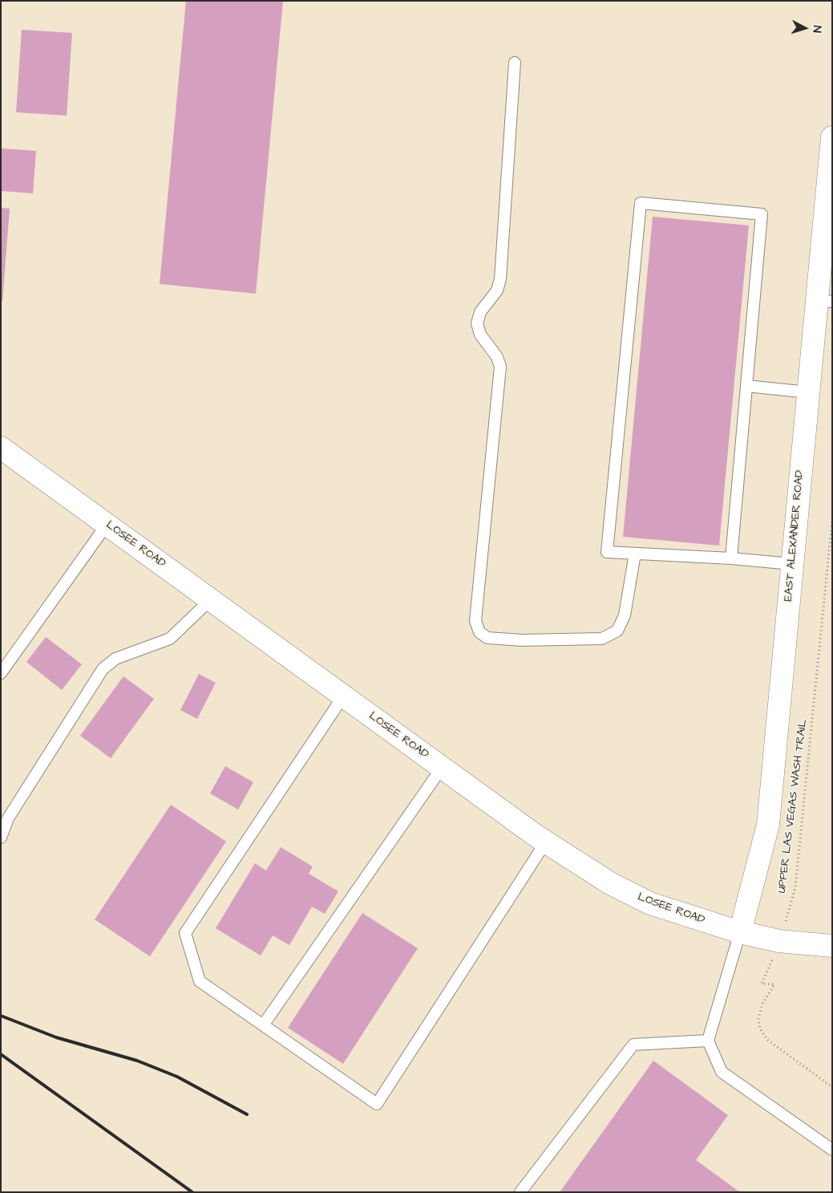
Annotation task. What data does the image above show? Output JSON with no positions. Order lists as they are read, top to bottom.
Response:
{
  "streets": {
    "main road": ["EAST ALEXANDER ROAD", "LOSEE ROAD"],
    "path": ["UPPER LAS VEGAS WASH TRAIL"]
  },
  "crossings": [
    ["EAST ALEXANDER ROAD", "LOSEE ROAD"],
    ["LOSEE ROAD", "UPPER LAS VEGAS WASH TRAIL"]
  ],
  "north": "right"
}
